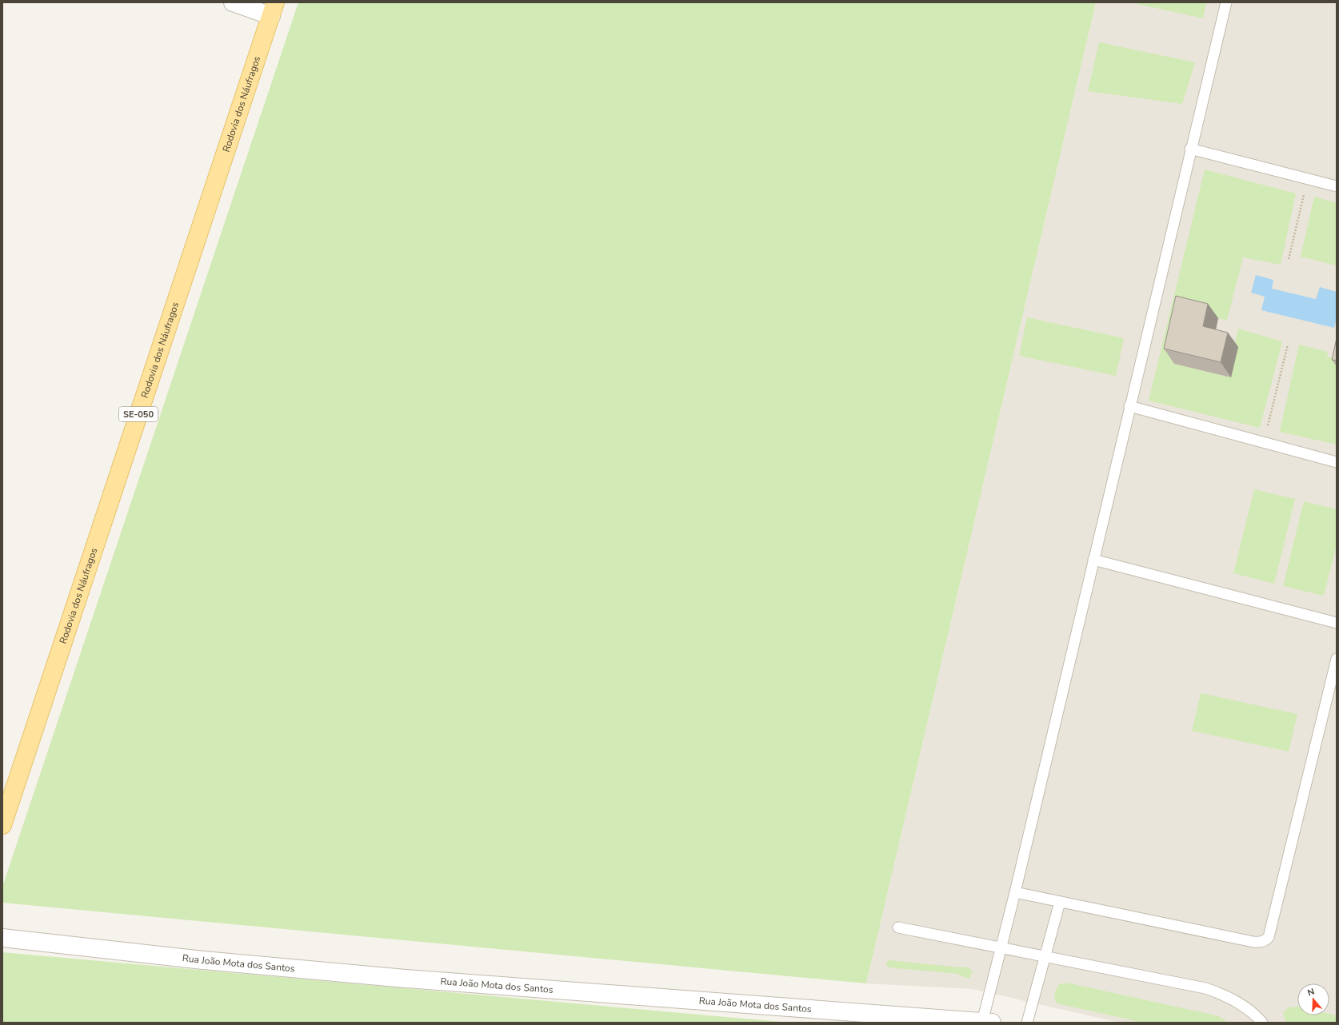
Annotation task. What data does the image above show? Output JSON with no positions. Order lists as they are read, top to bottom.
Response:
{
  "streets": {
    "main road": ["Rodovia dos Náufragos", "SE-050"],
    "street": ["Rua João Mota dos Santos"]
  },
  "north": "top"
}
